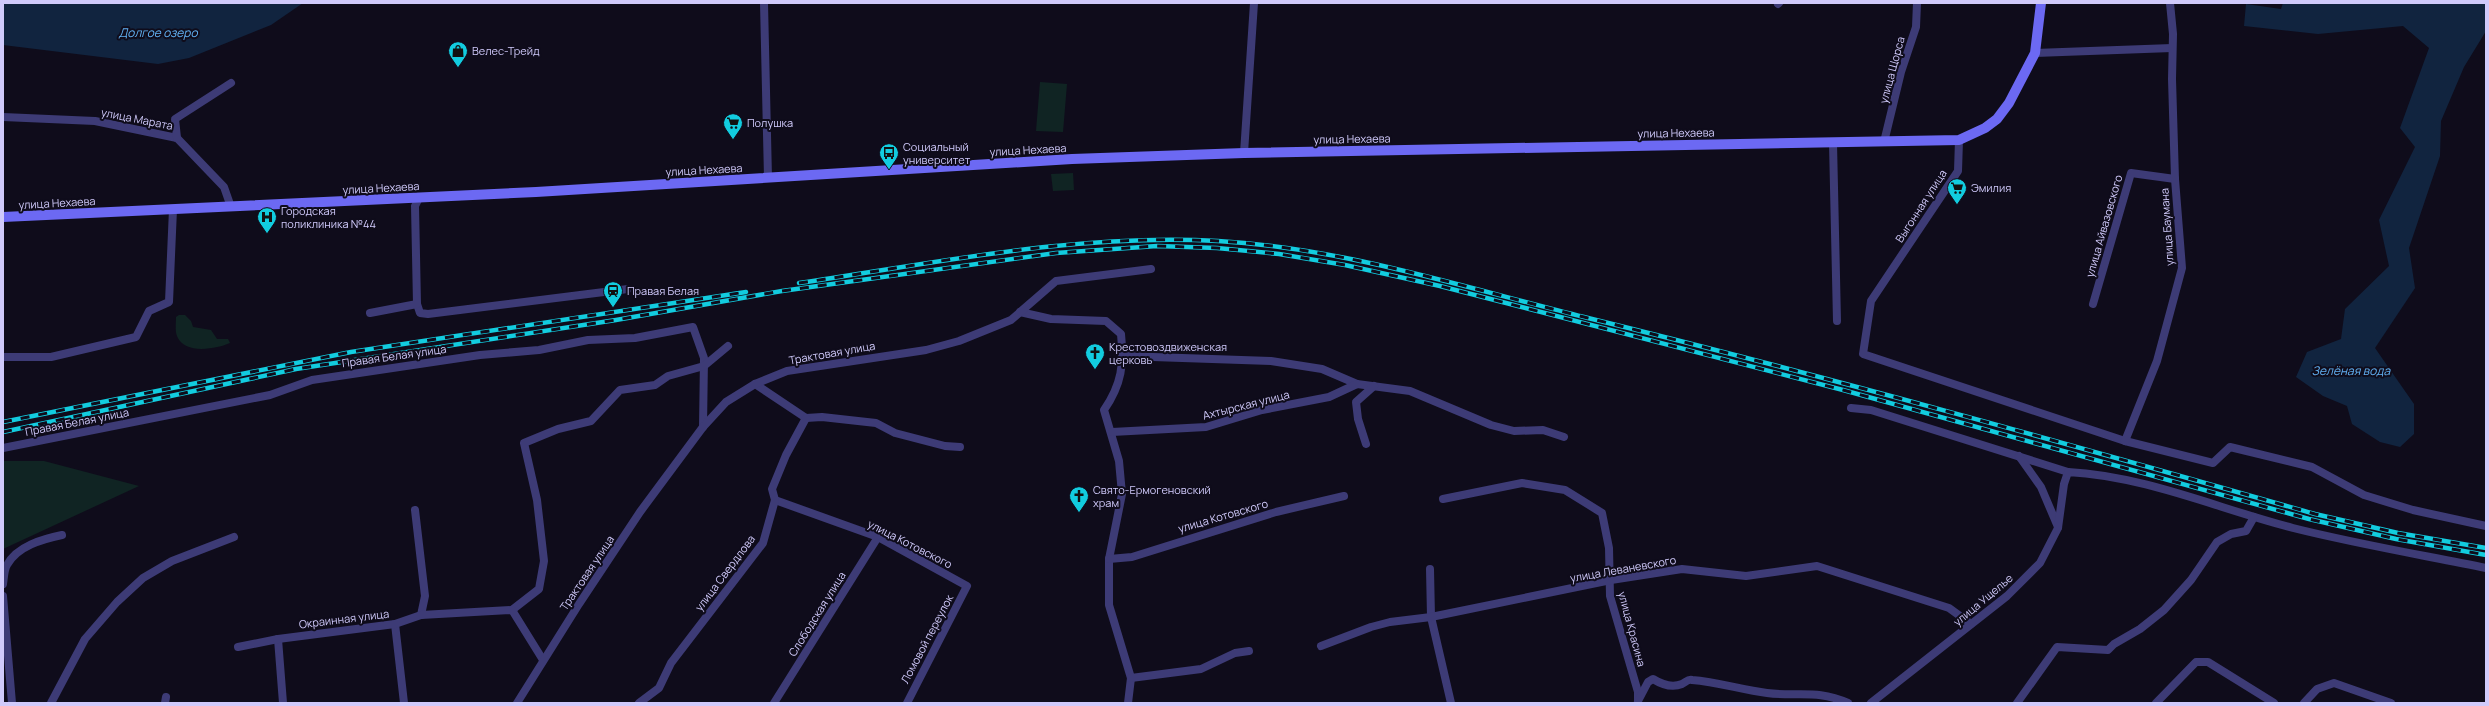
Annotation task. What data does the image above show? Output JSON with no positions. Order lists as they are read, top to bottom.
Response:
{
  "streets": {
    "street": [
      "улица Щорса",
      "улица Марата",
      "улица Нехаева",
      "Выгонная улица",
      "улица Айвазовского",
      "улица Баумана",
      "Трактовая улица",
      "Правая Белая улица",
      "Ахтырская улица",
      "улица Котовского",
      "улица Леваневского",
      "улица Свердлова",
      "улица Ущелье",
      "Слободская улица",
      "Окраинная улица",
      "улица Красина",
      "Ломовой переулок"
    ]
  },
  "crossings": [
    ["улица Щорса", "улица Нехаева"],
    ["улица Марата", "улица Нехаева"],
    ["улица Нехаева", "Выгонная улица"],
    ["Выгонная улица", "улица Баумана"],
    ["улица Айвазовского", "улица Баумана"],
    ["Трактовая улица", "Правая Белая улица"],
    ["улица Котовского", "улица Свердлова"],
    ["улица Котовского", "Слободская улица"],
    ["улица Котовского", "Ломовой переулок"],
    ["улица Леваневского", "улица Ущелье"],
    ["улица Леваневского", "улица Красина"]
  ],
  "water": ["Долгое озеро", "Зелёная вода"],
  "places": {
    "shop": ["Велес-Трейд"],
    "supermarket": ["Полушка", "Эмилия"],
    "bus stop": ["Социальный университет"],
    "hospital": ["Городская поликлиника №44"],
    "station": ["Правая Белая"],
    "church": ["Крестовоздвиженская церковь", "Свято-Ермогеновский храм"]
  }
}
